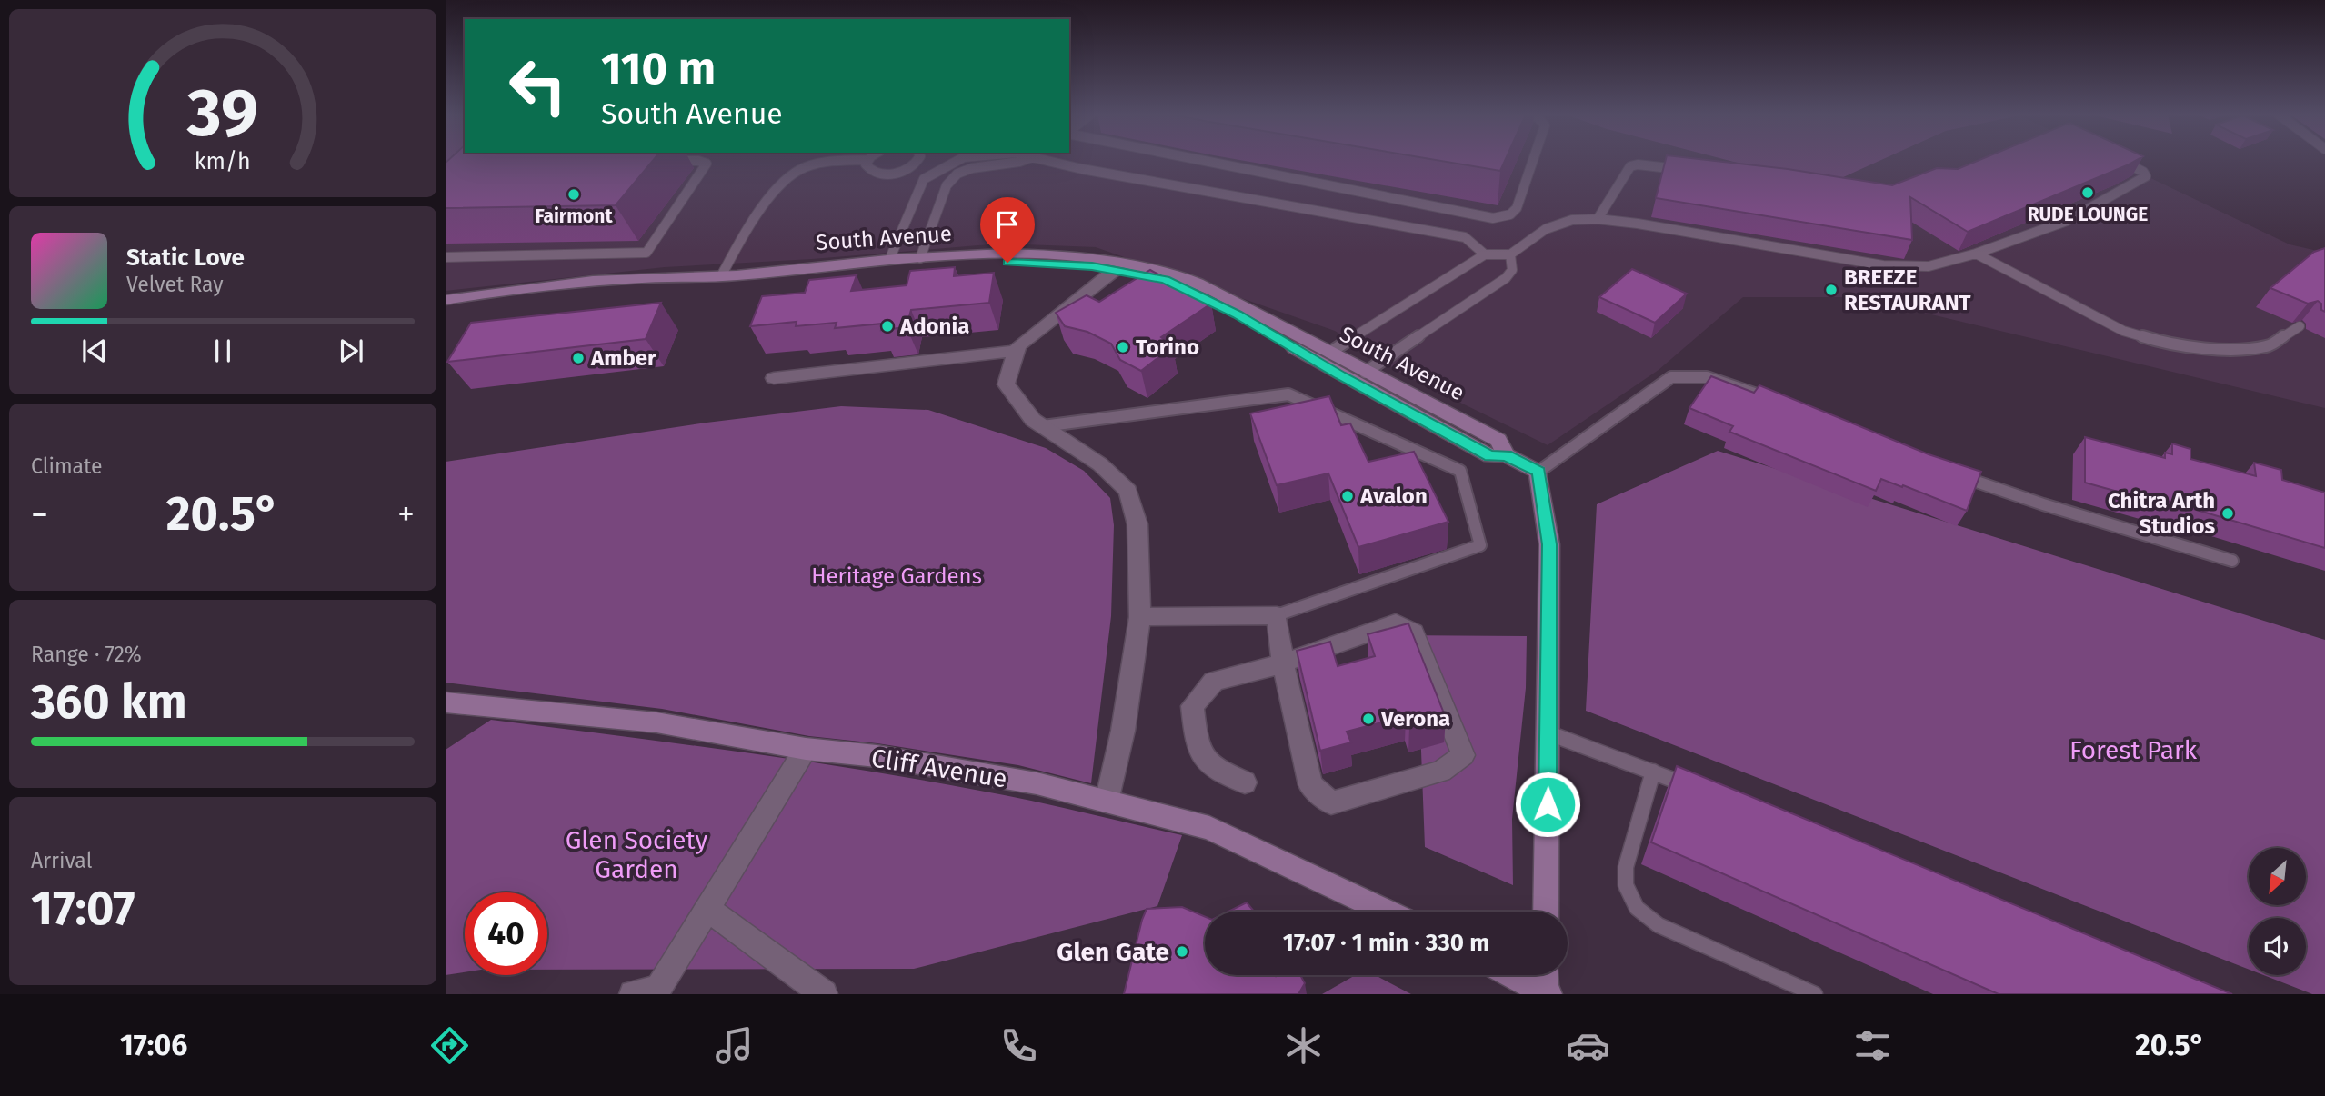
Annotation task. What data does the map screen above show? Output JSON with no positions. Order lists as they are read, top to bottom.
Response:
{
  "streets": {
    "street": ["South Avenue", "Cliff Avenue"]
  },
  "parks": ["Heritage Gardens", "Forest Park", "Glen Society Garden"],
  "places": [
    "RUDE LOUNGE",
    "Fairmont",
    "BREEZE RESTAURANT",
    "Adonia",
    "Torino",
    "Amber",
    "Avalon",
    "Chitra Arth Studios",
    "Verona",
    "Glen Gate"
  ],
  "north": "bottom left",
  "page": {
    "turn": ["110 m", "South Avenue"],
    "song": ["Static Love", "Velvet Ray"],
    "tile": [
      "Climate",
      ["Range · 72%", "360 km"],
      ["Arrival", "17:07"]
    ],
    "heat": ["−", "20.5°", "+"],
    "limit": "40",
    "trip": "17:07 · 1 min · 330 m",
    "tabs": ["17:06", "20.5°"],
    "gauge": ["39", "km/h"]
  }
}
